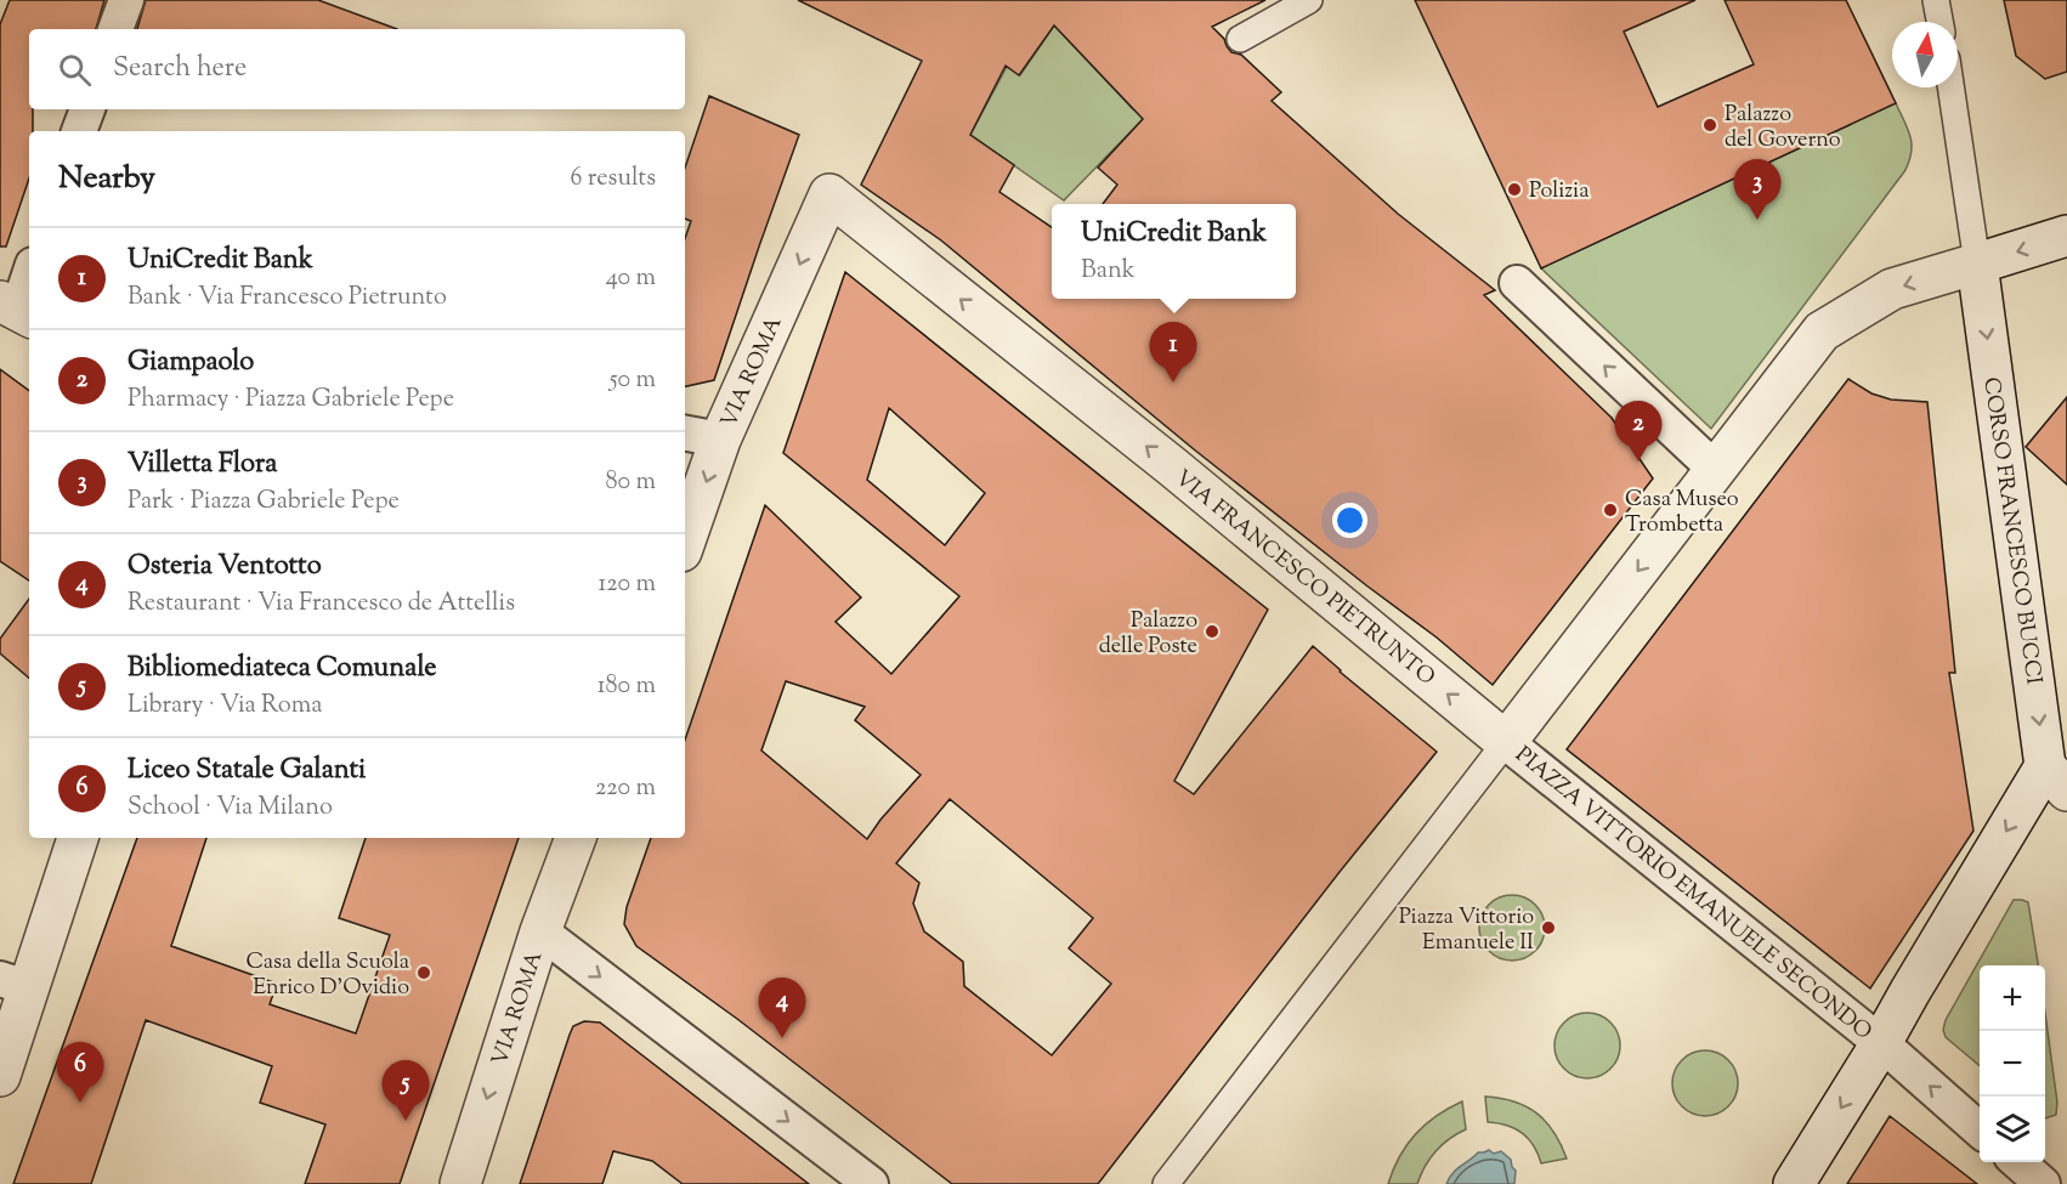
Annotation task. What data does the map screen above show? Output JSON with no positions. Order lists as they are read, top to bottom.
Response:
{
  "streets": {
    "street": [
      "VIA ROMA",
      "CORSO FRANCESCO BUCCI",
      "VIA FRANCESCO PIETRUNTO",
      "PIAZZA VITTORIO EMANUELE SECONDO"
    ]
  },
  "crossings": [
    ["VIA ROMA", "VIA FRANCESCO PIETRUNTO"],
    ["VIA FRANCESCO PIETRUNTO", "PIAZZA VITTORIO EMANUELE SECONDO"]
  ],
  "one_way": ["VIA ROMA", "CORSO FRANCESCO BUCCI", "VIA FRANCESCO PIETRUNTO"],
  "places": [
    "Palazzo del Governo",
    "Polizia",
    "Casa Museo Trombetta",
    "Palazzo delle Poste",
    "Piazza Vittorio Emanuele II",
    "Casa della Scuola Enrico D'Ovidio"
  ],
  "north": "top",
  "page": {
    "search": "Search here",
    "heading": ["Nearby", "6 results"],
    "pins": [
      "3",
      "1",
      "2",
      "4",
      "6",
      "5"
    ],
    "popup": ["UniCredit Bank", "Bank"],
    "list": [
      {
        "mark": "1",
        "name": "UniCredit Bank",
        "note": "Bank · Via Francesco Pietrunto",
        "value": "40 m"
      },
      {
        "mark": "2",
        "name": "Giampaolo",
        "note": "Pharmacy · Piazza Gabriele Pepe",
        "value": "50 m"
      },
      {
        "mark": "3",
        "name": "Villetta Flora",
        "note": "Park · Piazza Gabriele Pepe",
        "value": "80 m"
      },
      {
        "mark": "4",
        "name": "Osteria Ventotto",
        "note": "Restaurant · Via Francesco de Attellis",
        "value": "120 m"
      },
      {
        "mark": "5",
        "name": "Bibliomediateca Comunale",
        "note": "Library · Via Roma",
        "value": "180 m"
      },
      {
        "mark": "6",
        "name": "Liceo Statale Galanti",
        "note": "School · Via Milano",
        "value": "220 m"
      }
    ],
    "map_buttons": ["+", "−"]
  }
}
